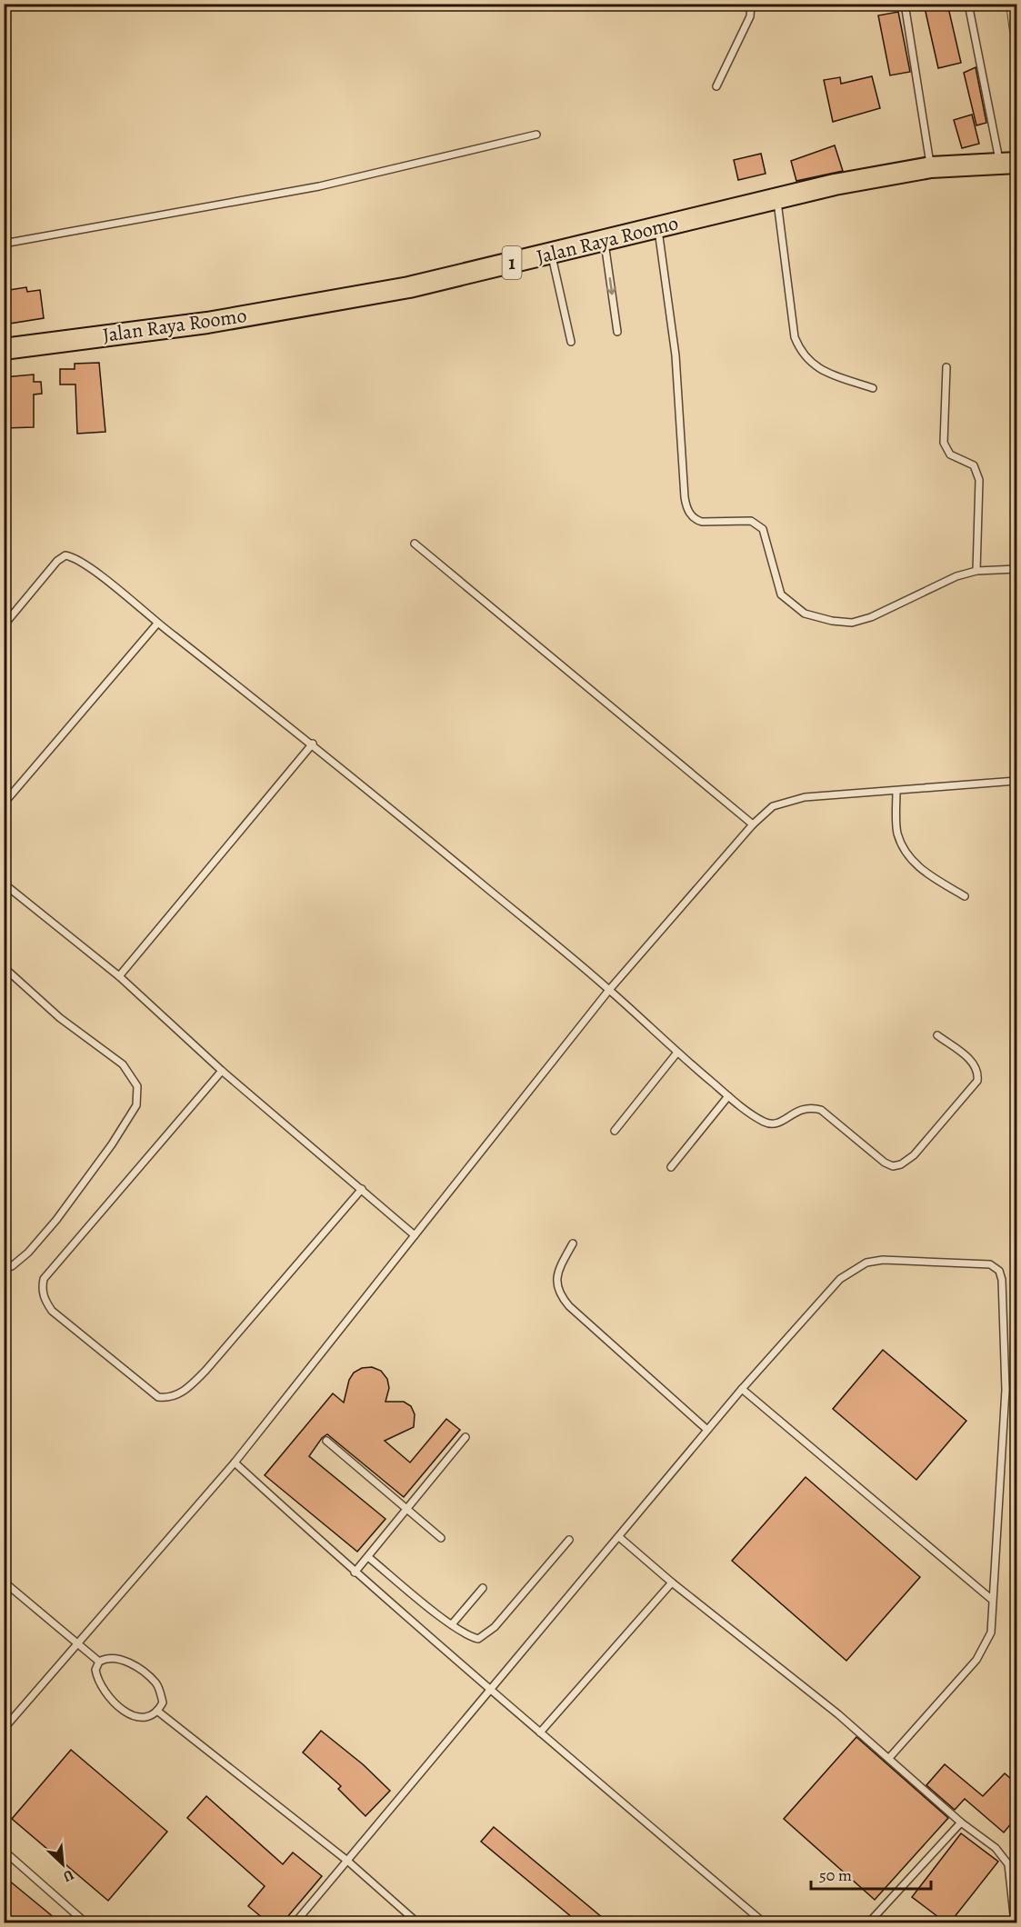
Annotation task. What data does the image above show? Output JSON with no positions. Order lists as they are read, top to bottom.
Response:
{
  "streets": {
    "highway": ["Jalan Raya Roomo", "1"]
  },
  "scale_bar": "50 m",
  "north": "bottom right"
}
